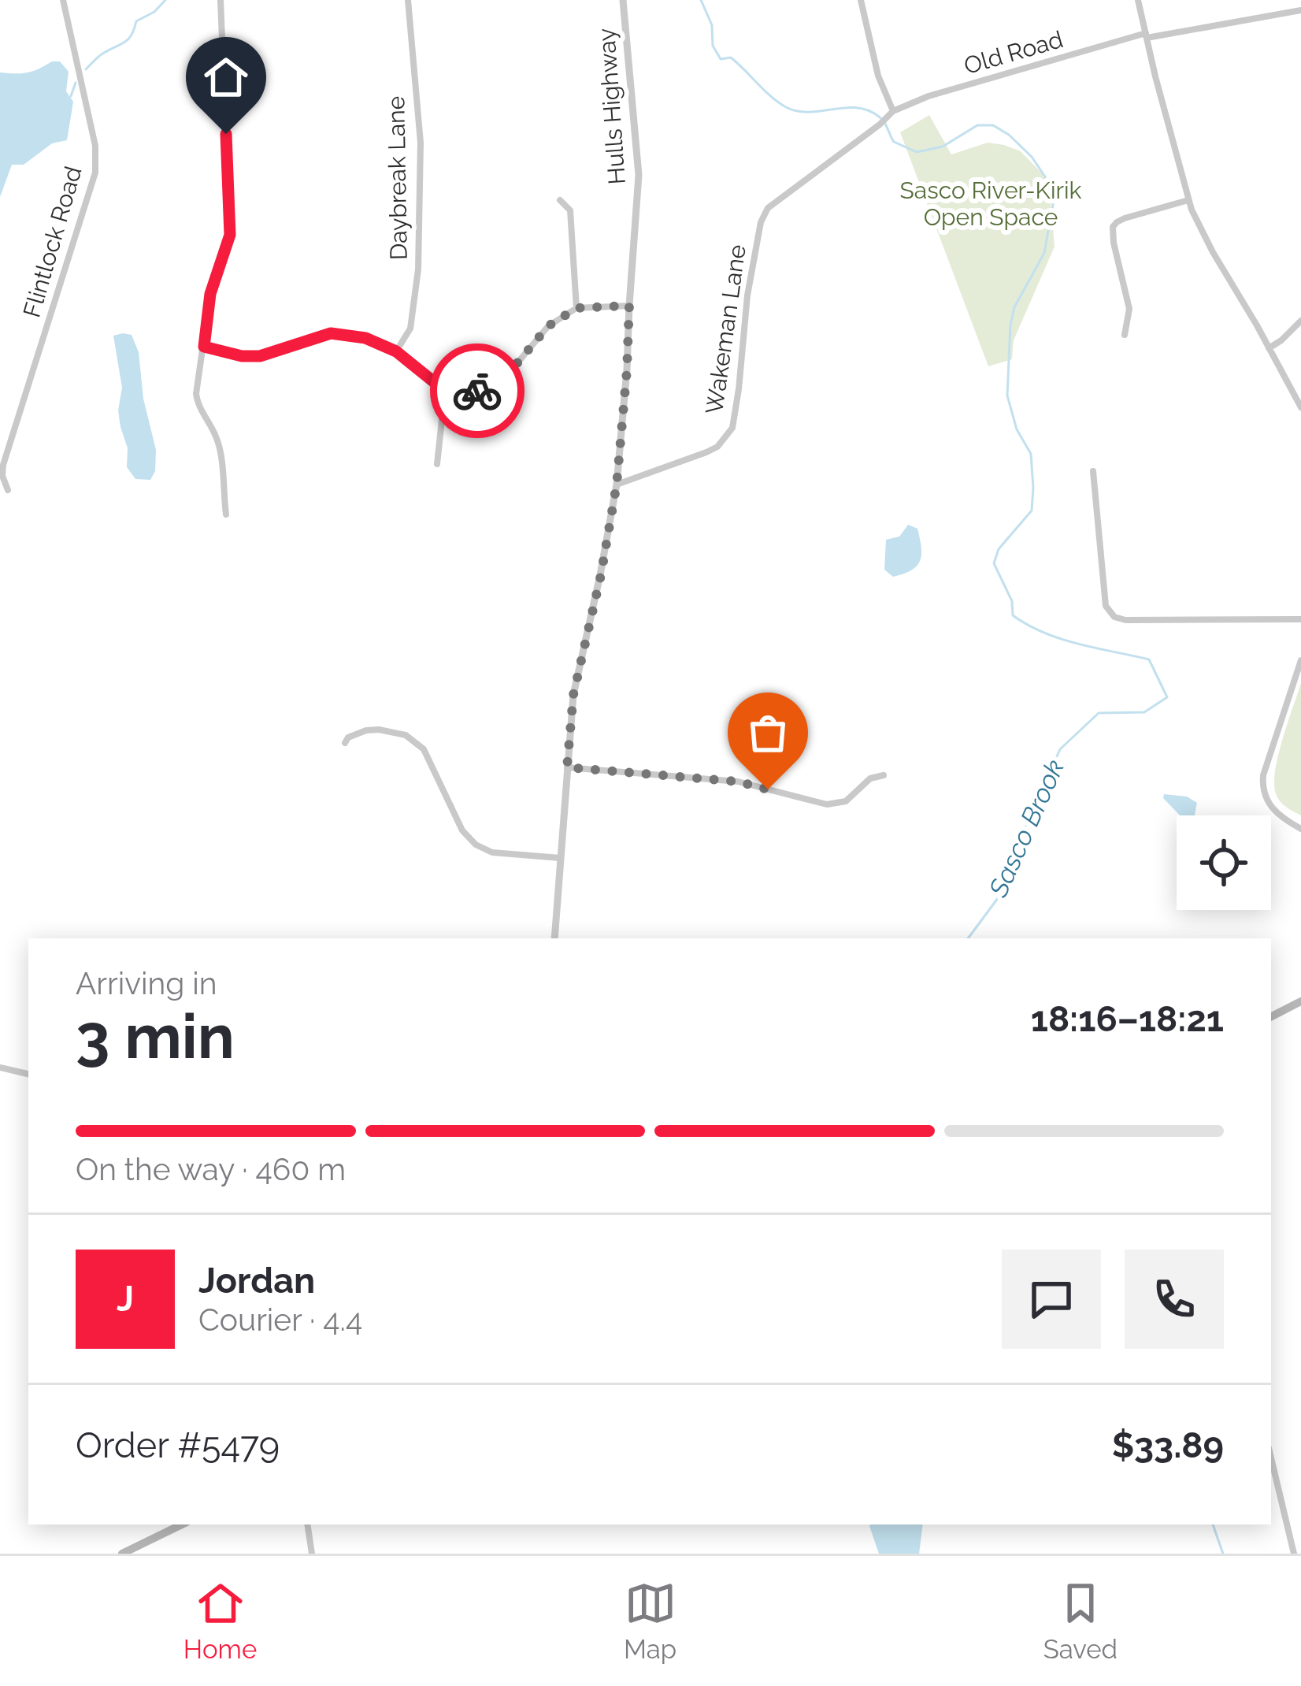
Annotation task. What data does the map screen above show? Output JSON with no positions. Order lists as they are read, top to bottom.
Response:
{
  "streets": {
    "street": [
      "Old Road",
      "Hulls Highway",
      "Daybreak Lane",
      "Flintlock Road",
      "Wakeman Lane"
    ]
  },
  "crossings": [
    ["Old Road", "Wakeman Lane"],
    ["Hulls Highway", "Wakeman Lane"]
  ],
  "water": ["Sasco Brook"],
  "parks": ["Sasco River-Kirik Open Space"],
  "page": {
    "heading": ["3 min", "Arriving in", "18:16–18:21"],
    "panel": [
      "Jordan",
      "Courier · 4.4",
      "Order #5479",
      "$33.89"
    ],
    "bar": "On the way · 460 m",
    "round": "J",
    "tabs": ["Home", "Map", "Saved"]
  }
}
